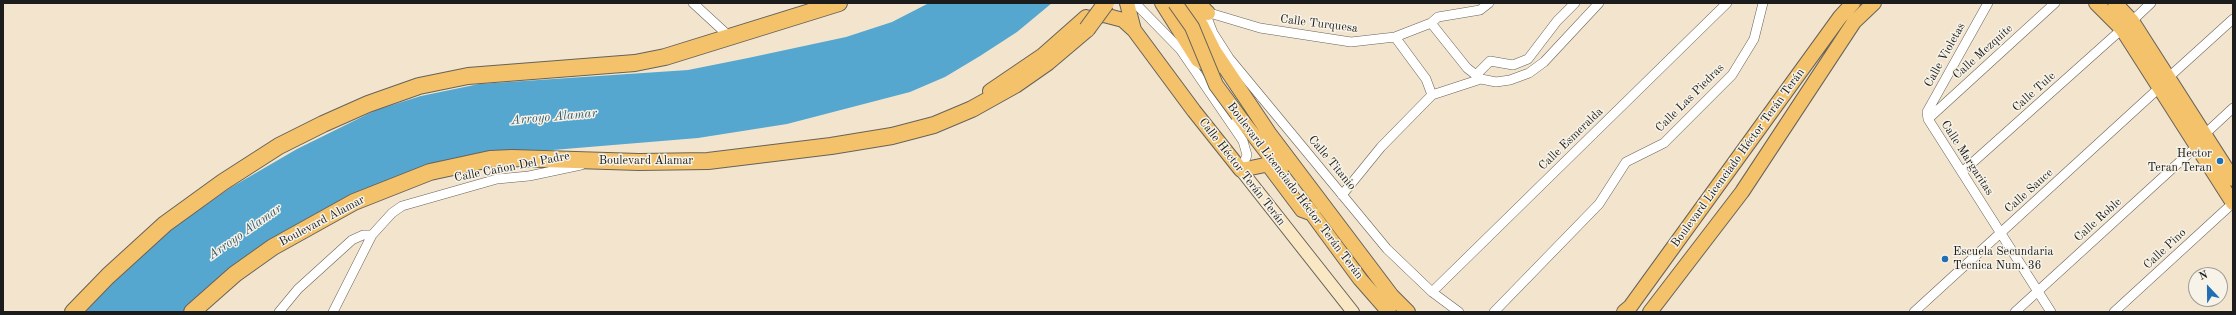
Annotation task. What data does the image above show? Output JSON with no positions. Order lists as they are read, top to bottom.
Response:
{
  "streets": {
    "highway": ["Boulevard Alamar"],
    "main road": ["Boulevard Licenciado Héctor Terán Terán", "Calle Héctor Terán Terán"],
    "street": [
      "Calle Turquesa",
      "Calle Mezquite",
      "Calle Violetas",
      "Calle Tule",
      "Calle Las Piedras",
      "Calle Esmeralda",
      "Calle Margaritas",
      "Calle Titanio",
      "Calle Cañon Del Padre",
      "Calle Sauce",
      "Calle Roble",
      "Calle Pino"
    ]
  },
  "crossings": [
    ["Calle Turquesa", "Boulevard Licenciado Héctor Terán Terán"],
    ["Calle Turquesa", "Calle Titanio"],
    ["Calle Mezquite", "Calle Violetas"],
    ["Calle Mezquite", "Calle Margaritas"],
    ["Calle Violetas", "Calle Margaritas"],
    ["Calle Tule", "Calle Margaritas"],
    ["Calle Esmeralda", "Calle Titanio"],
    ["Boulevard Licenciado Héctor Terán Terán", "Calle Titanio"],
    ["Boulevard Licenciado Héctor Terán Terán", "Calle Héctor Terán Terán"],
    ["Calle Margaritas", "Calle Sauce"],
    ["Calle Margaritas", "Calle Roble"],
    ["Boulevard Alamar", "Calle Cañon Del Padre"],
    ["Boulevard Alamar", "Calle Héctor Terán Terán"]
  ],
  "water": ["Arroyo Alamar"],
  "places": ["Hector Teran Teran", "Escuela Secundaria Tecnica Num. 36"],
  "north": "top"
}
